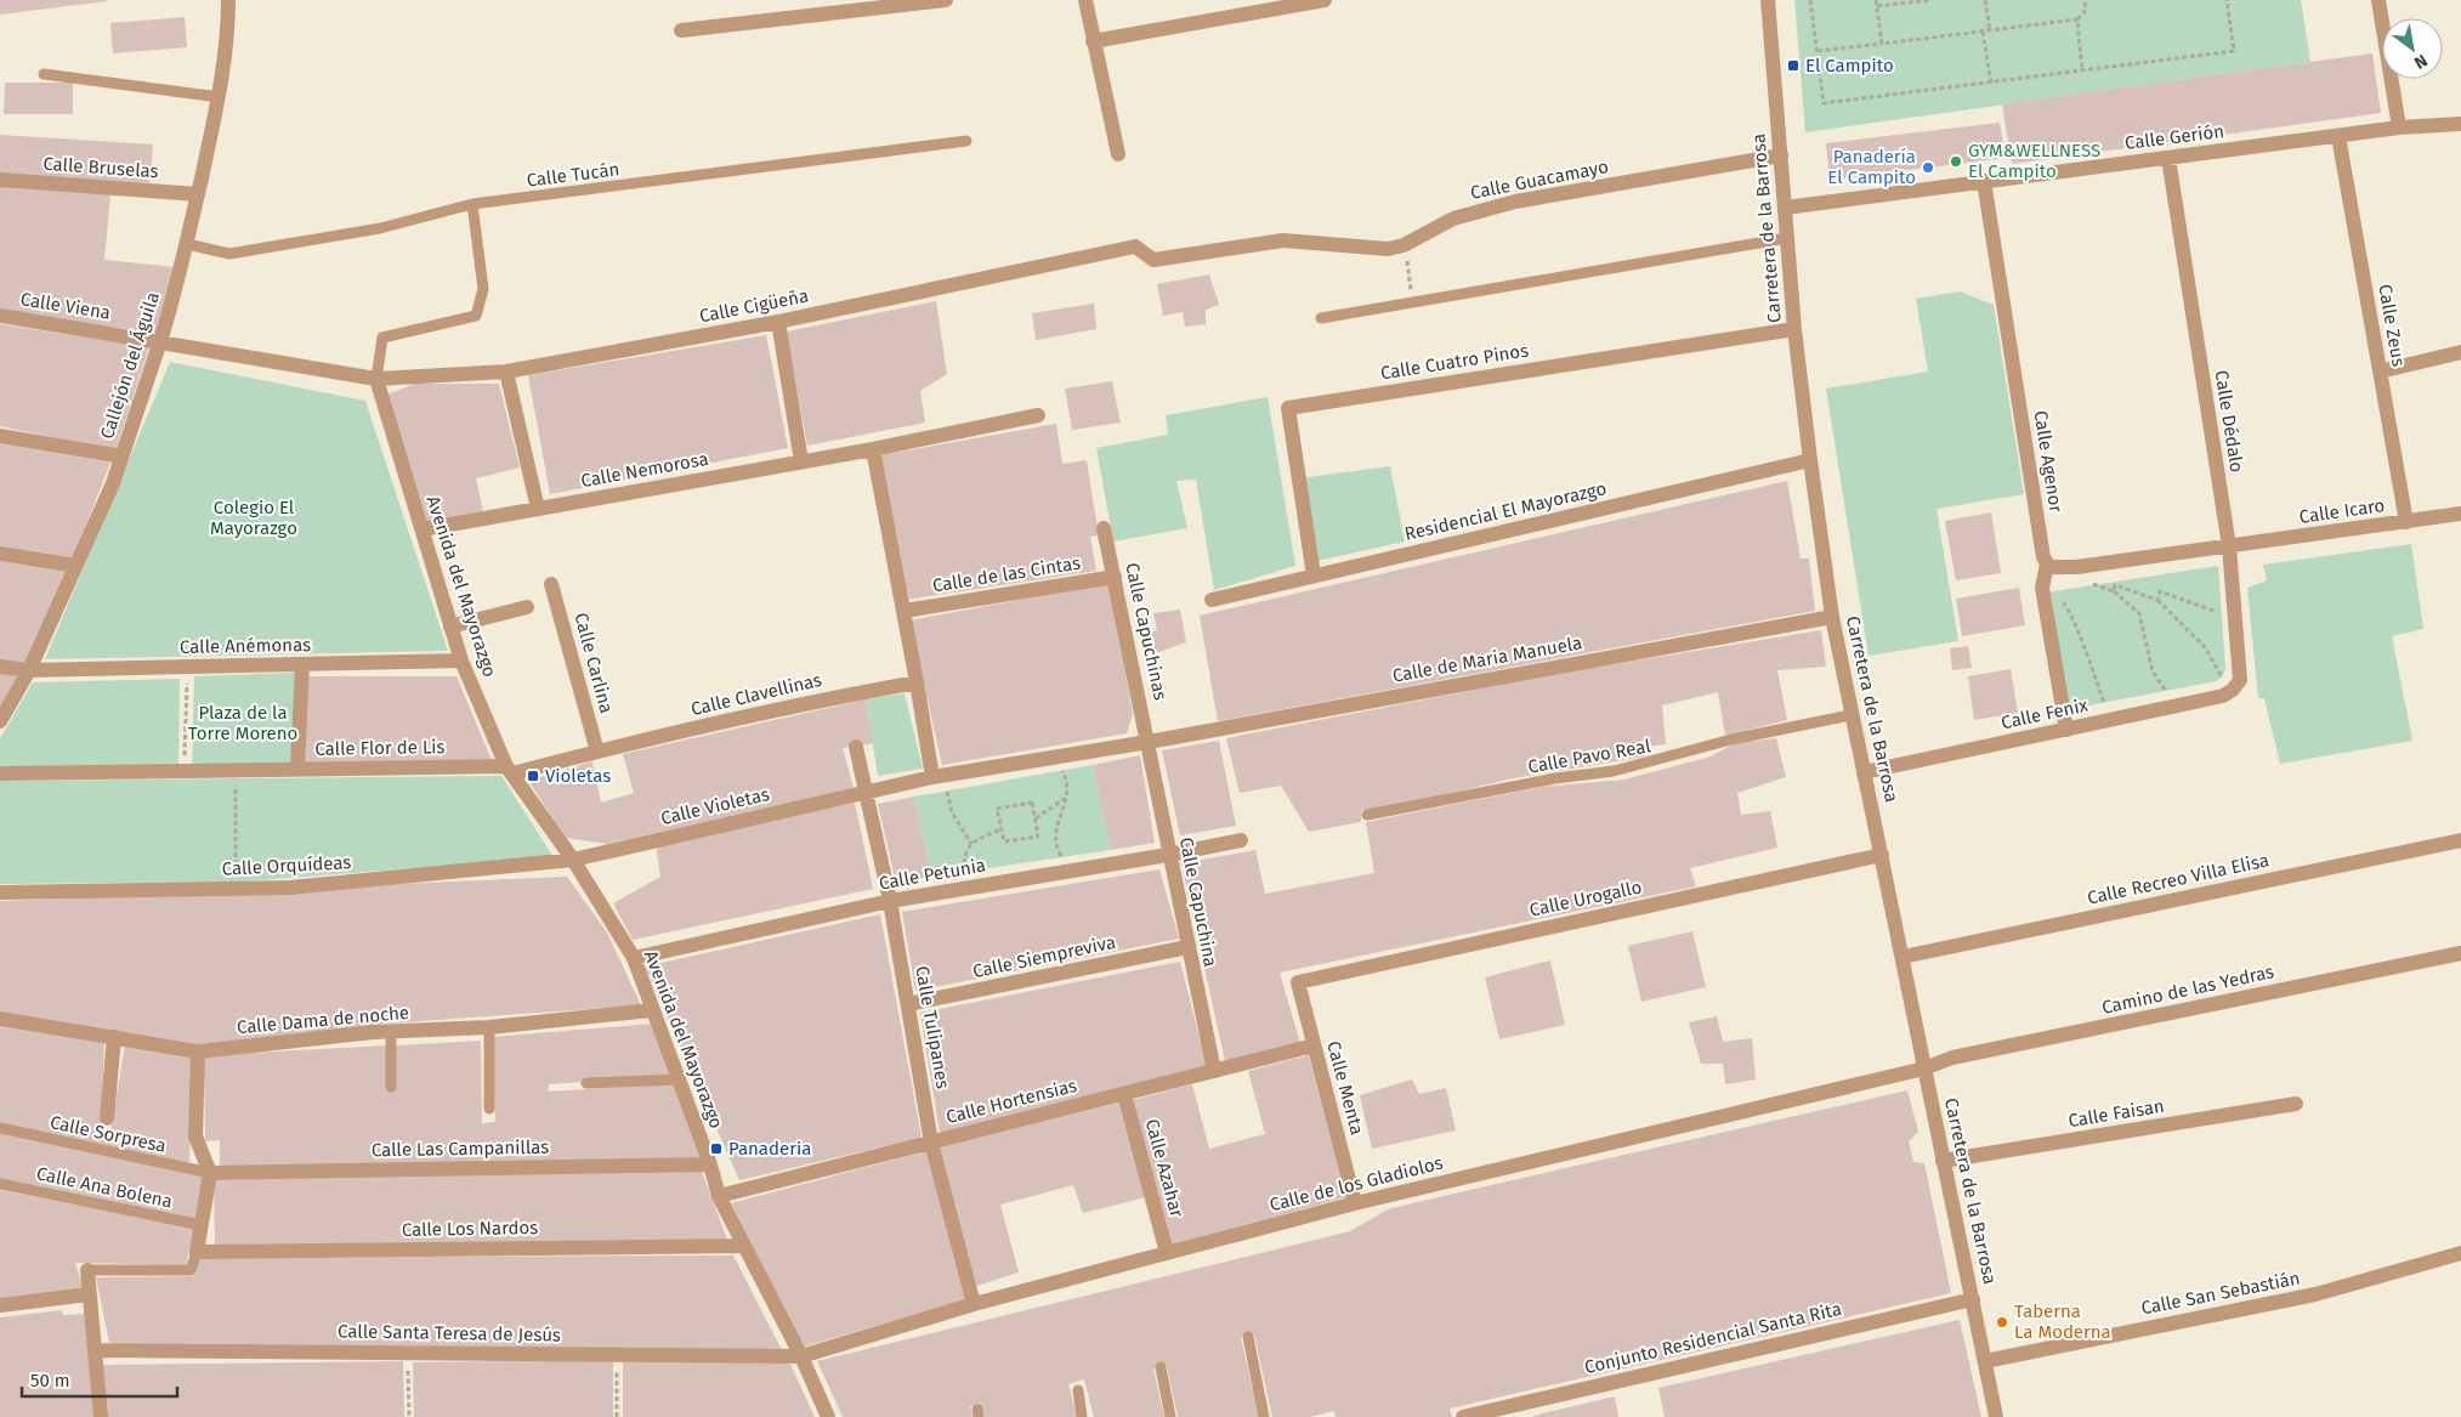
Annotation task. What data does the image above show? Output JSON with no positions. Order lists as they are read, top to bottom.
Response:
{
  "streets": {
    "street": [
      "Calle Gerión",
      "Calle Bruselas",
      "Calle Guacamayo",
      "Carretera de la Barrosa",
      "Calle Viena",
      "Calle Cigüeña",
      "Calle Zeus",
      "Calle Cuatro Pinos",
      "Callejón del Águila",
      "Calle Dédalo",
      "Calle Agenor",
      "Calle Nemorosa",
      "Residencial El Mayorazgo",
      "Calle Icaro",
      "Calle de las Cintas",
      "Avenida del Mayorazgo",
      "Calle Capuchinas",
      "Calle Anémonas",
      "Calle de Maria Manuela",
      "Calle Carlina",
      "Calle Clavellinas",
      "Calle Fenix",
      "Calle Flor de Lis",
      "Calle Violetas",
      "Calle Orquídeas",
      "Calle Petunia",
      "Calle Recreo Villa Elisa",
      "Calle Urogallo",
      "Calle Capuchina",
      "Calle Siempreviva",
      "Camino de las Yedras",
      "Calle Dama de noche",
      "Calle Tulipanes",
      "Calle Menta",
      "Calle Hortensias",
      "Calle Faisan",
      "Calle Las Campanillas",
      "Calle Azahar",
      "Calle de los Gladiolos",
      "Calle Los Nardos",
      "Calle San Sebastián",
      "Calle Santa Teresa de Jesús",
      "Conjunto Residencial Santa Rita"
    ],
    "lane": [
      "Calle Tucán",
      "Calle Pavo Real",
      "Calle Sorpresa",
      "Calle Ana Bolena"
    ]
  },
  "crossings": [
    ["Calle Gerión", "Carretera de la Barrosa"],
    ["Calle Gerión", "Calle Zeus"],
    ["Calle Gerión", "Calle Dédalo"],
    ["Calle Gerión", "Calle Agenor"],
    ["Calle Bruselas", "Callejón del Águila"],
    ["Calle Tucán", "Callejón del Águila"],
    ["Calle Guacamayo", "Carretera de la Barrosa"],
    ["Calle Guacamayo", "Calle Cigüeña"],
    ["Carretera de la Barrosa", "Calle Cuatro Pinos"],
    ["Carretera de la Barrosa", "Residencial El Mayorazgo"],
    ["Carretera de la Barrosa", "Calle de Maria Manuela"],
    ["Carretera de la Barrosa", "Calle Fenix"],
    ["Carretera de la Barrosa", "Calle Pavo Real"],
    ["Carretera de la Barrosa", "Calle Recreo Villa Elisa"],
    ["Carretera de la Barrosa", "Calle Urogallo"],
    ["Carretera de la Barrosa", "Camino de las Yedras"],
    ["Carretera de la Barrosa", "Calle Faisan"],
    ["Carretera de la Barrosa", "Calle de los Gladiolos"],
    ["Carretera de la Barrosa", "Calle San Sebastián"],
    ["Carretera de la Barrosa", "Conjunto Residencial Santa Rita"],
    ["Calle Viena", "Calle Cigüeña"],
    ["Calle Viena", "Callejón del Águila"],
    ["Calle Viena", "Avenida del Mayorazgo"],
    ["Calle Cigüeña", "Avenida del Mayorazgo"],
    ["Calle Zeus", "Calle Icaro"],
    ["Calle Cuatro Pinos", "Residencial El Mayorazgo"],
    ["Callejón del Águila", "Calle Anémonas"],
    ["Calle Dédalo", "Calle Icaro"],
    ["Calle Dédalo", "Calle Fenix"],
    ["Calle Nemorosa", "Avenida del Mayorazgo"],
    ["Calle de las Cintas", "Calle Capuchinas"],
    ["Avenida del Mayorazgo", "Calle Anémonas"],
    ["Avenida del Mayorazgo", "Calle Clavellinas"],
    ["Avenida del Mayorazgo", "Calle Flor de Lis"],
    ["Avenida del Mayorazgo", "Calle Violetas"],
    ["Avenida del Mayorazgo", "Calle Orquídeas"],
    ["Avenida del Mayorazgo", "Calle Petunia"],
    ["Avenida del Mayorazgo", "Calle Dama de noche"],
    ["Avenida del Mayorazgo", "Calle Hortensias"],
    ["Avenida del Mayorazgo", "Calle Las Campanillas"],
    ["Avenida del Mayorazgo", "Calle de los Gladiolos"],
    ["Avenida del Mayorazgo", "Calle Los Nardos"],
    ["Avenida del Mayorazgo", "Calle Santa Teresa de Jesús"],
    ["Calle Capuchinas", "Calle de Maria Manuela"],
    ["Calle Capuchinas", "Calle Violetas"],
    ["Calle Capuchinas", "Calle Capuchina"],
    ["Calle de Maria Manuela", "Calle Violetas"],
    ["Calle de Maria Manuela", "Calle Capuchina"],
    ["Calle Carlina", "Calle Clavellinas"],
    ["Calle Clavellinas", "Calle Flor de Lis"],
    ["Calle Violetas", "Calle Orquídeas"],
    ["Calle Violetas", "Calle Capuchina"],
    ["Calle Violetas", "Calle Tulipanes"],
    ["Calle Petunia", "Calle Capuchina"],
    ["Calle Petunia", "Calle Tulipanes"],
    ["Calle Urogallo", "Calle Menta"],
    ["Calle Capuchina", "Calle Siempreviva"],
    ["Calle Capuchina", "Calle Hortensias"],
    ["Calle Siempreviva", "Calle Tulipanes"],
    ["Camino de las Yedras", "Calle de los Gladiolos"],
    ["Calle Tulipanes", "Calle Hortensias"],
    ["Calle Tulipanes", "Calle de los Gladiolos"],
    ["Calle Menta", "Calle Hortensias"],
    ["Calle Menta", "Calle de los Gladiolos"],
    ["Calle Hortensias", "Calle Azahar"],
    ["Calle Sorpresa", "Calle Las Campanillas"],
    ["Calle Azahar", "Calle de los Gladiolos"],
    ["Calle de los Gladiolos", "Calle Santa Teresa de Jesús"]
  ],
  "parks": ["Colegio El Mayorazgo", "Plaza de la Torre Moreno"],
  "places": {
    "transit": ["El Campito", "Violetas", "Panaderia"],
    "other": ["GYM&WELLNESS El Campito", "Panadería El Campito", "Taberna La Moderna"]
  },
  "scale_bar": "50 m",
  "north": "bottom right"
}
